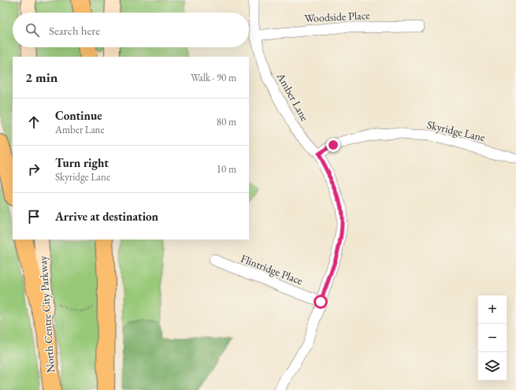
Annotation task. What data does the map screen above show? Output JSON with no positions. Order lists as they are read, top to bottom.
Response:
{
  "streets": {
    "highway": ["North Centre City Parkway"],
    "street": [
      "Woodside Place",
      "Amber Lane",
      "Skyridge Lane",
      "Flintridge Place"
    ]
  },
  "crossings": [
    ["Woodside Place", "Amber Lane"],
    ["Amber Lane", "Skyridge Lane"],
    ["Amber Lane", "Flintridge Place"]
  ],
  "page": {
    "search": "Search here",
    "heading": ["2 min", "Walk · 90 m"],
    "list": [
      ["Continue", "Amber Lane", "80 m"],
      ["Turn right", "Skyridge Lane", "10 m"],
      "Arrive at destination"
    ],
    "map_buttons": ["+", "−"]
  }
}
